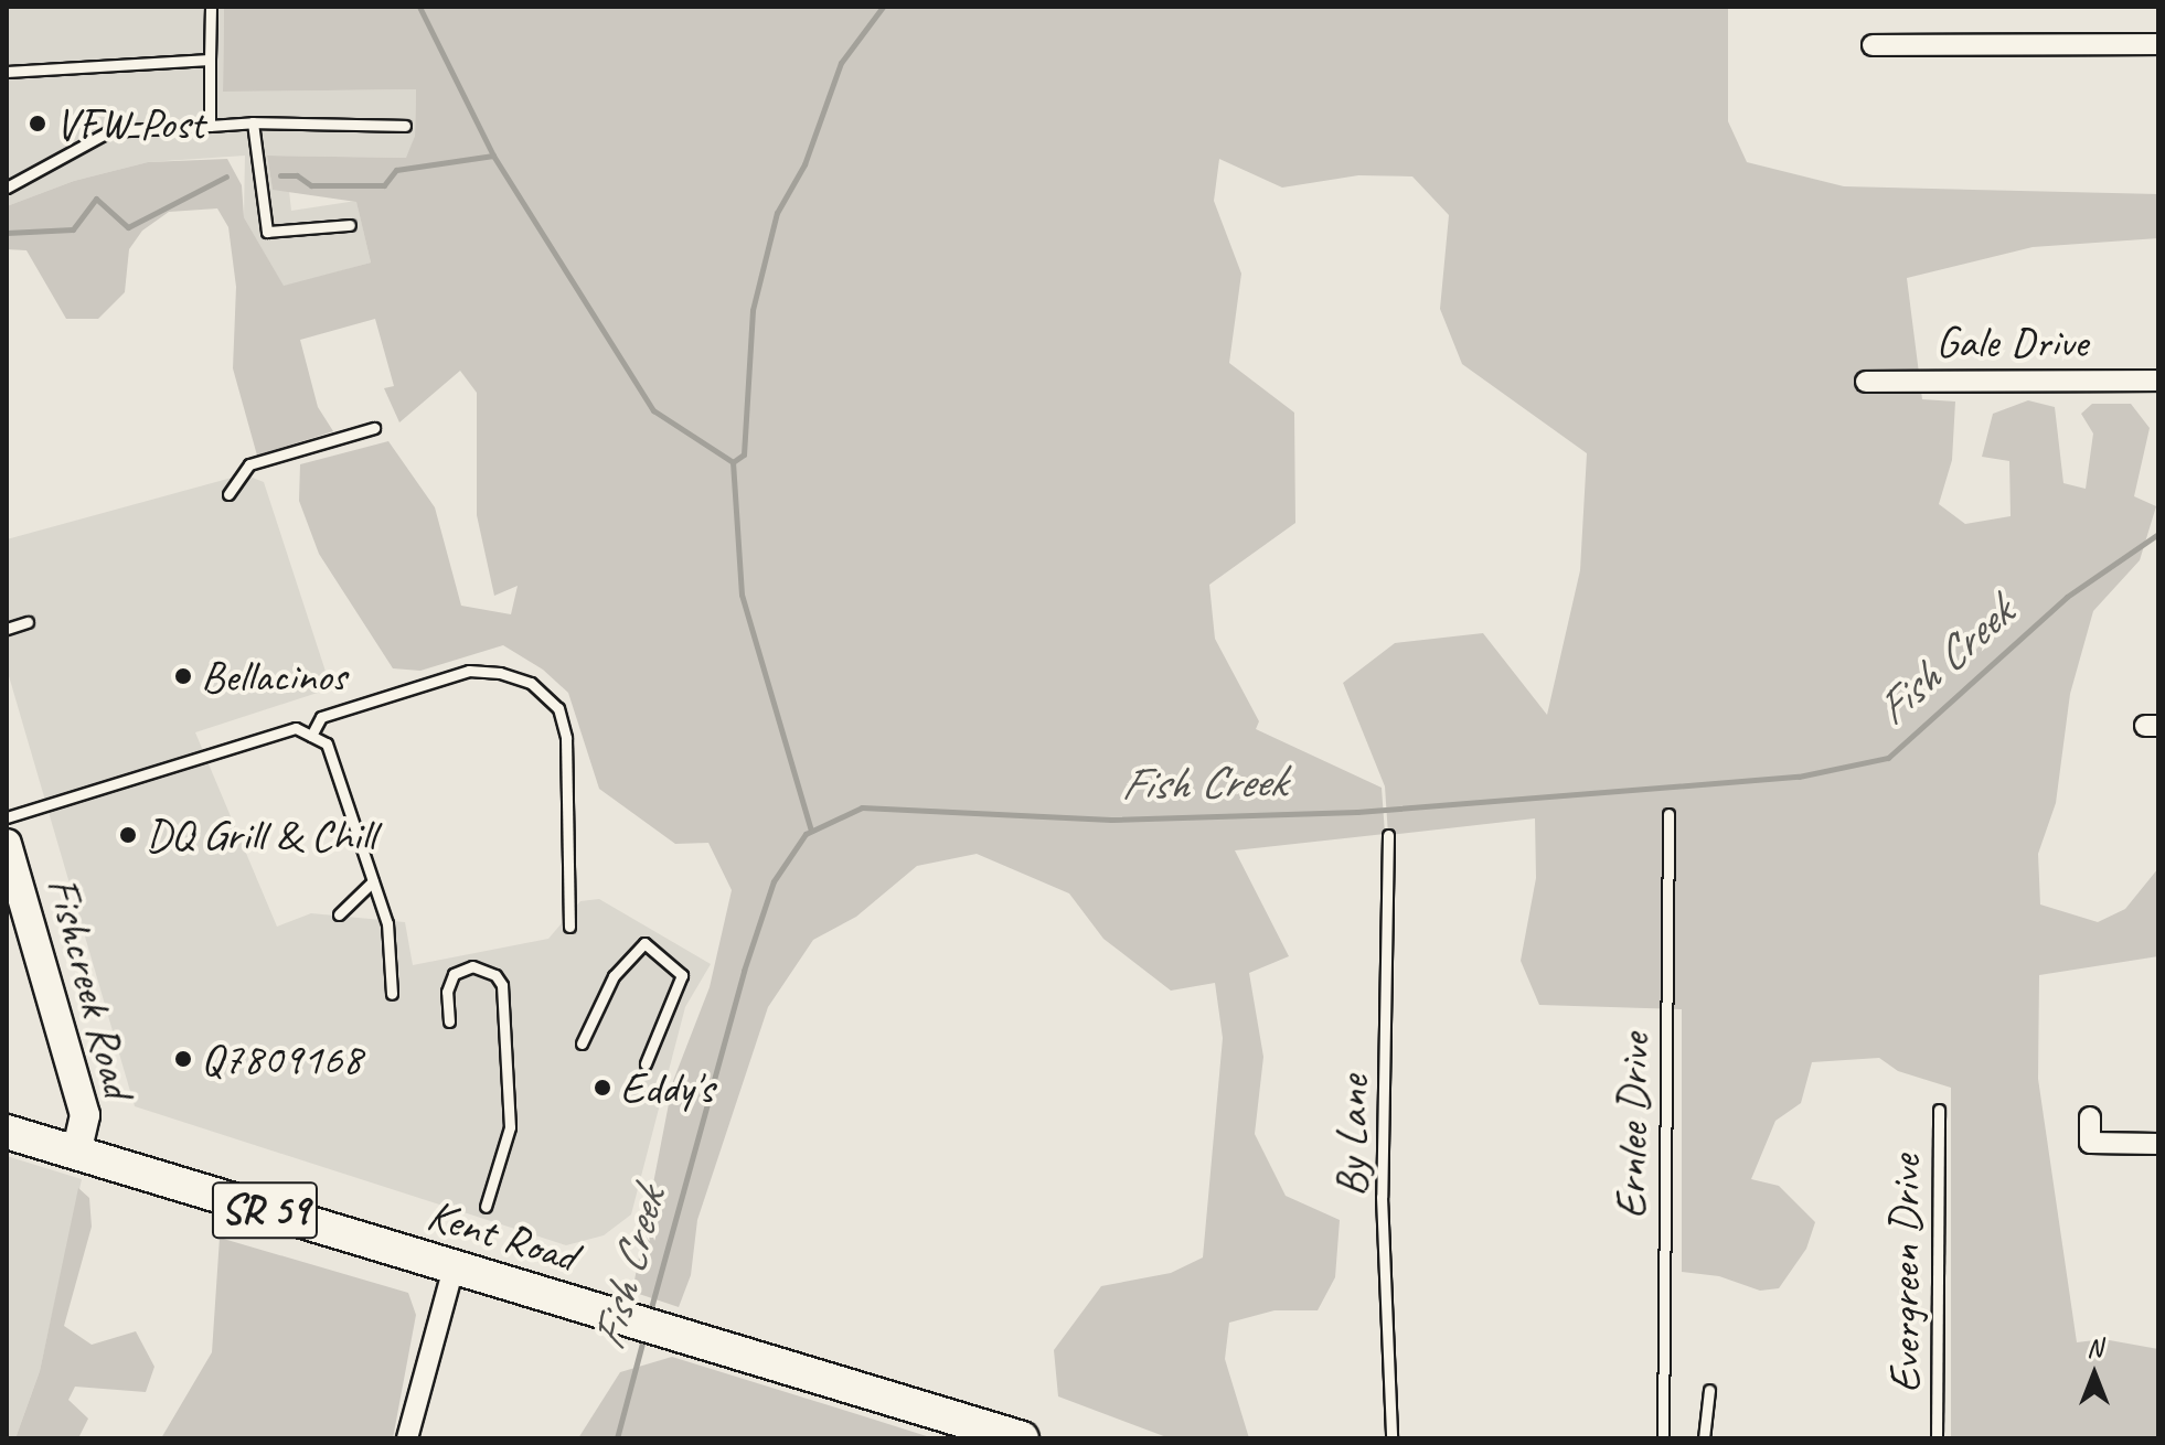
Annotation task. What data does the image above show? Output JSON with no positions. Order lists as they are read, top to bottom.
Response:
{
  "streets": {
    "main road": ["Fishcreek Road", "SR 59", "Kent Road"],
    "street": ["Gale Drive"],
    "lane": ["Ernlee Drive", "By Lane", "Evergreen Drive"]
  },
  "crossings": [
    ["Fishcreek Road", "Kent Road"]
  ],
  "water": ["Fish Creek"],
  "places": [
    "VFW Post",
    "Bellacinos",
    "DQ Grill & Chill",
    "Q7809168",
    "Eddy's"
  ],
  "north": "top"
}
